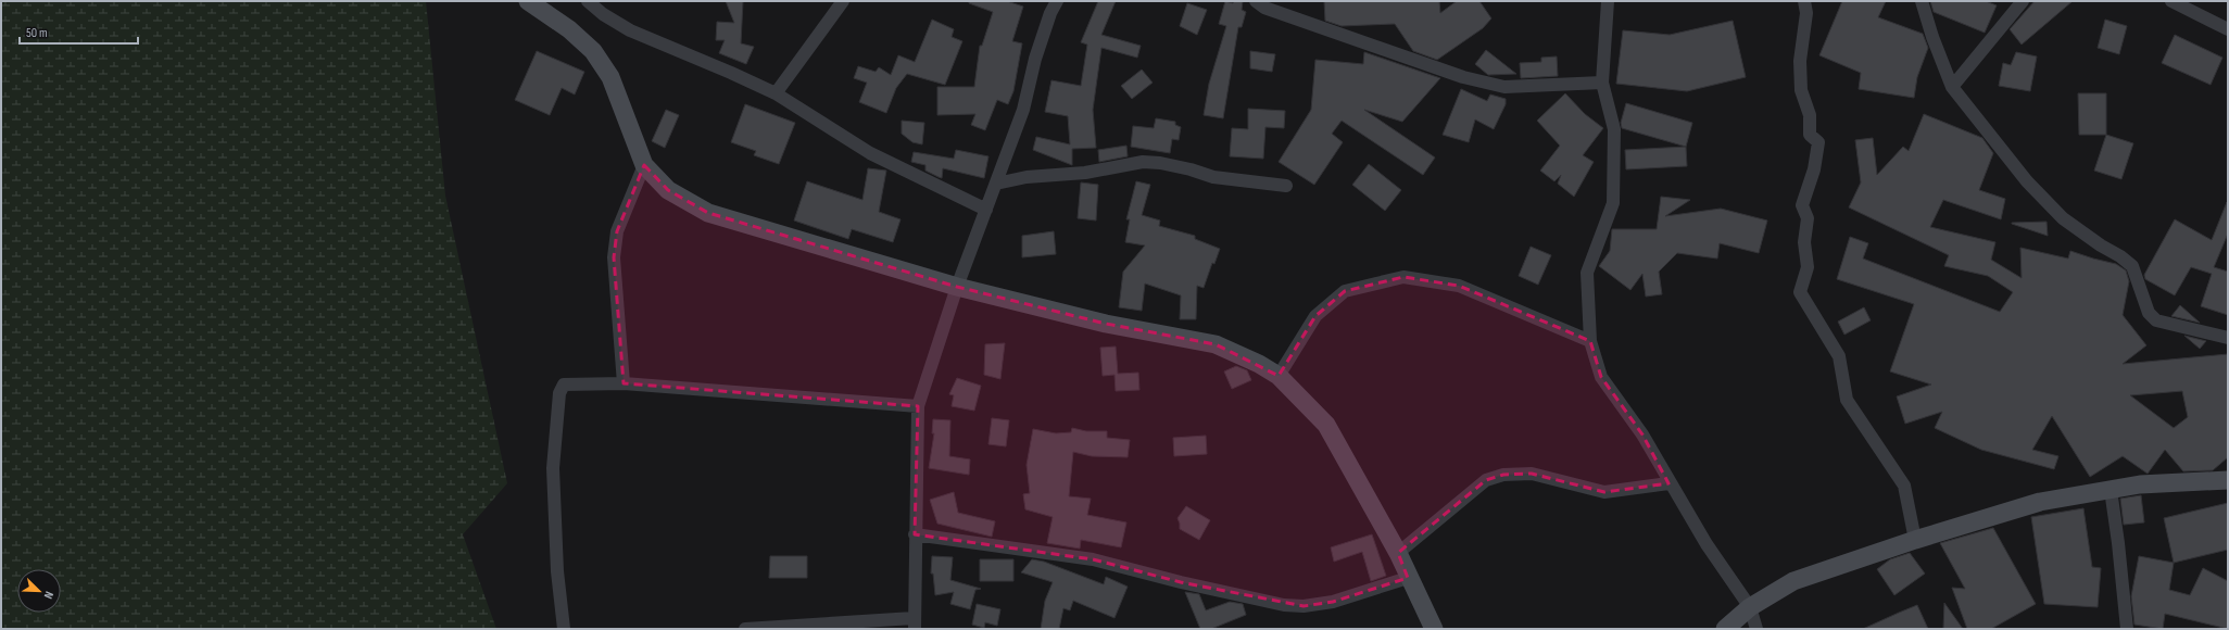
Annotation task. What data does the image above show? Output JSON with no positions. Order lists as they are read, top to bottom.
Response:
{
  "scale_bar": "50 m",
  "north": "bottom right"
}
